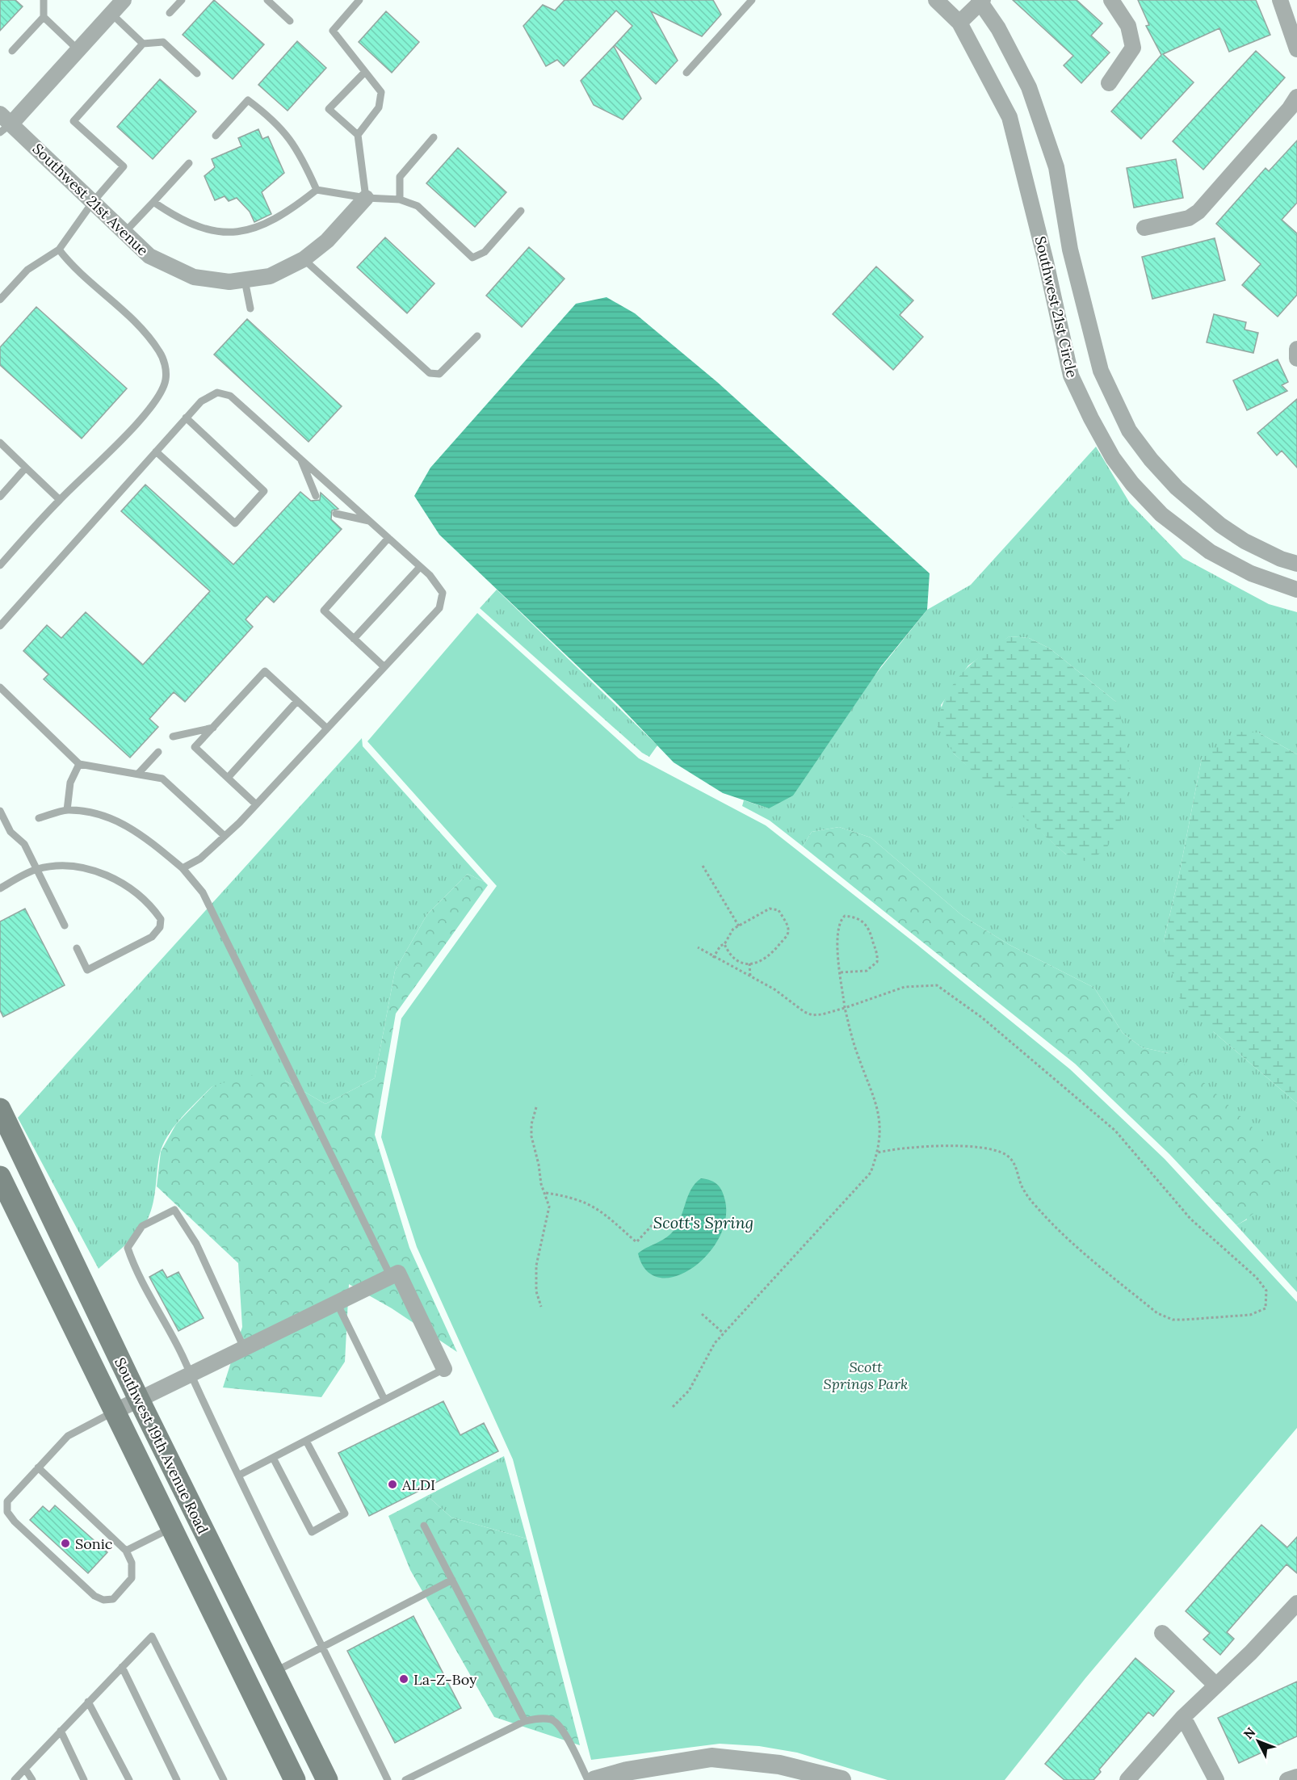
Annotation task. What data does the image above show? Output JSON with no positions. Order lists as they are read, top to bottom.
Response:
{
  "streets": {
    "main road": ["Southwest 19th Avenue Road"],
    "street": ["Southwest 21st Avenue", "Southwest 21st Circle"]
  },
  "water": ["Scott's Spring"],
  "parks": ["Scott Springs Park"],
  "places": ["ALDI", "Sonic", "La-Z-Boy"],
  "north": "top left"
}
